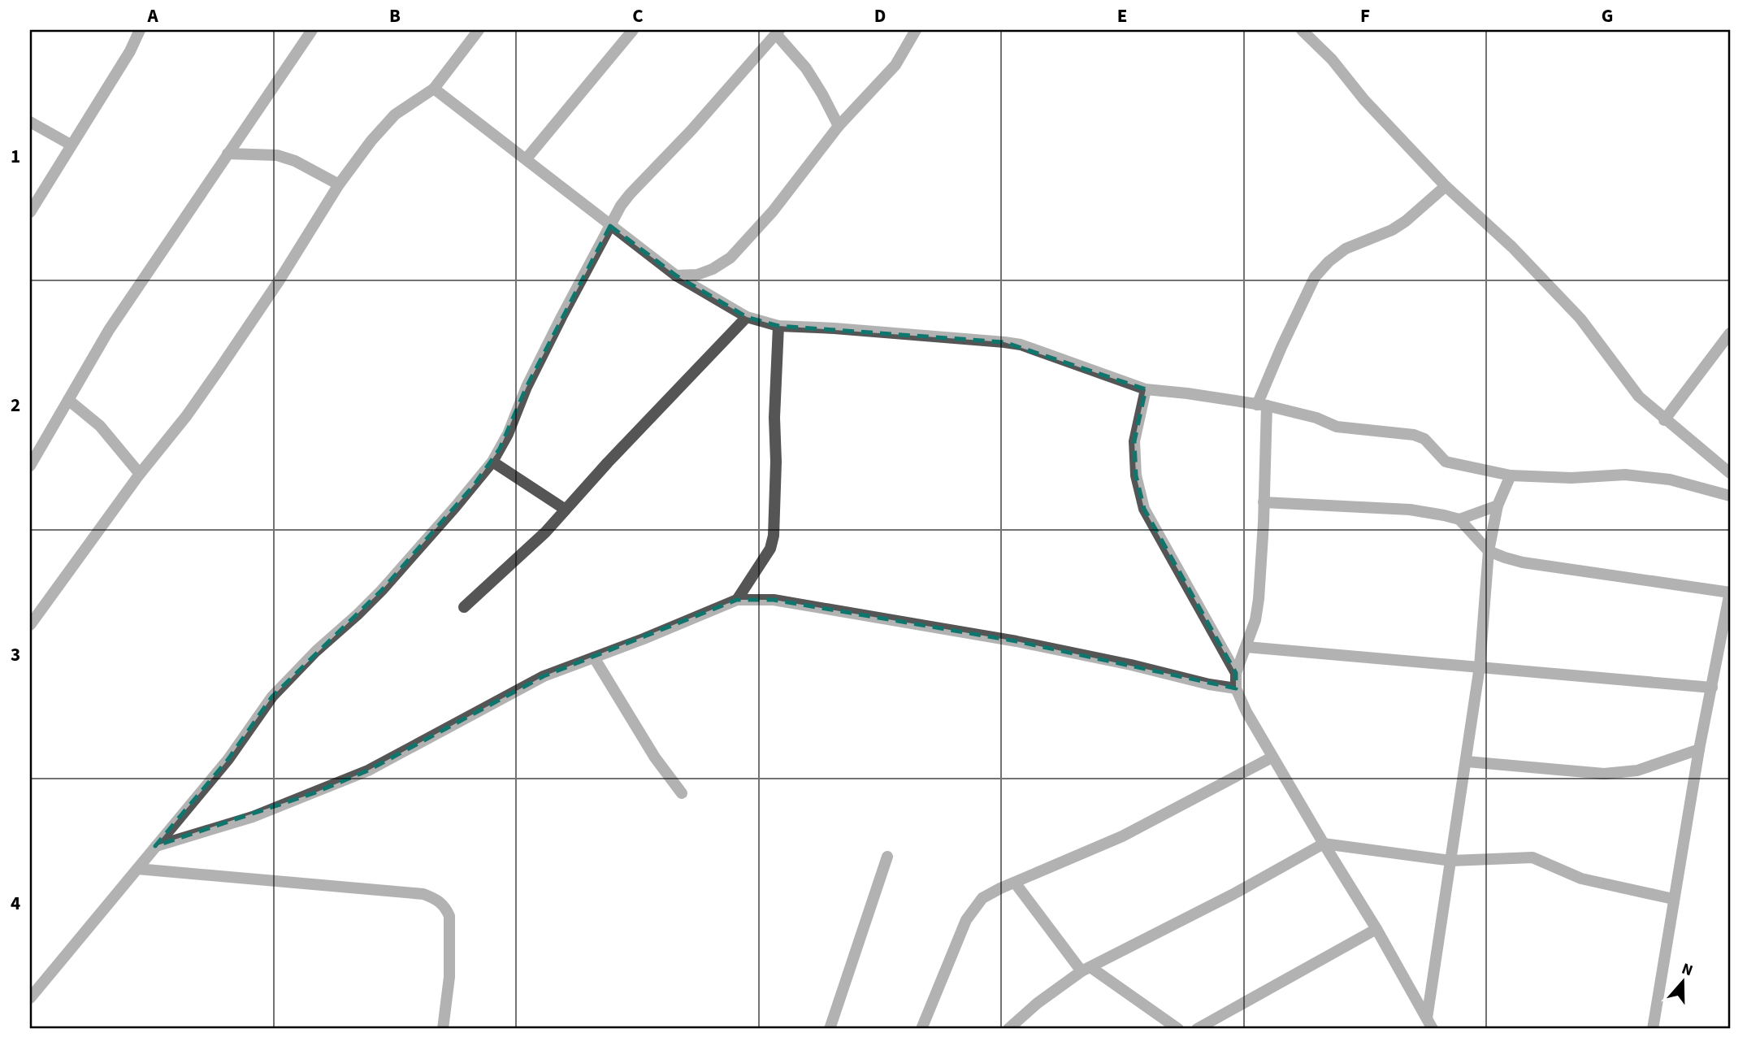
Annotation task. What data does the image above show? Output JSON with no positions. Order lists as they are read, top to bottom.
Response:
{
  "north": "top",
  "grid": {
    "columns": [
      "A",
      "B",
      "C",
      "D",
      "E",
      "F",
      "G"
    ],
    "rows": [
      "1",
      "2",
      "3",
      "4"
    ]
  }
}
